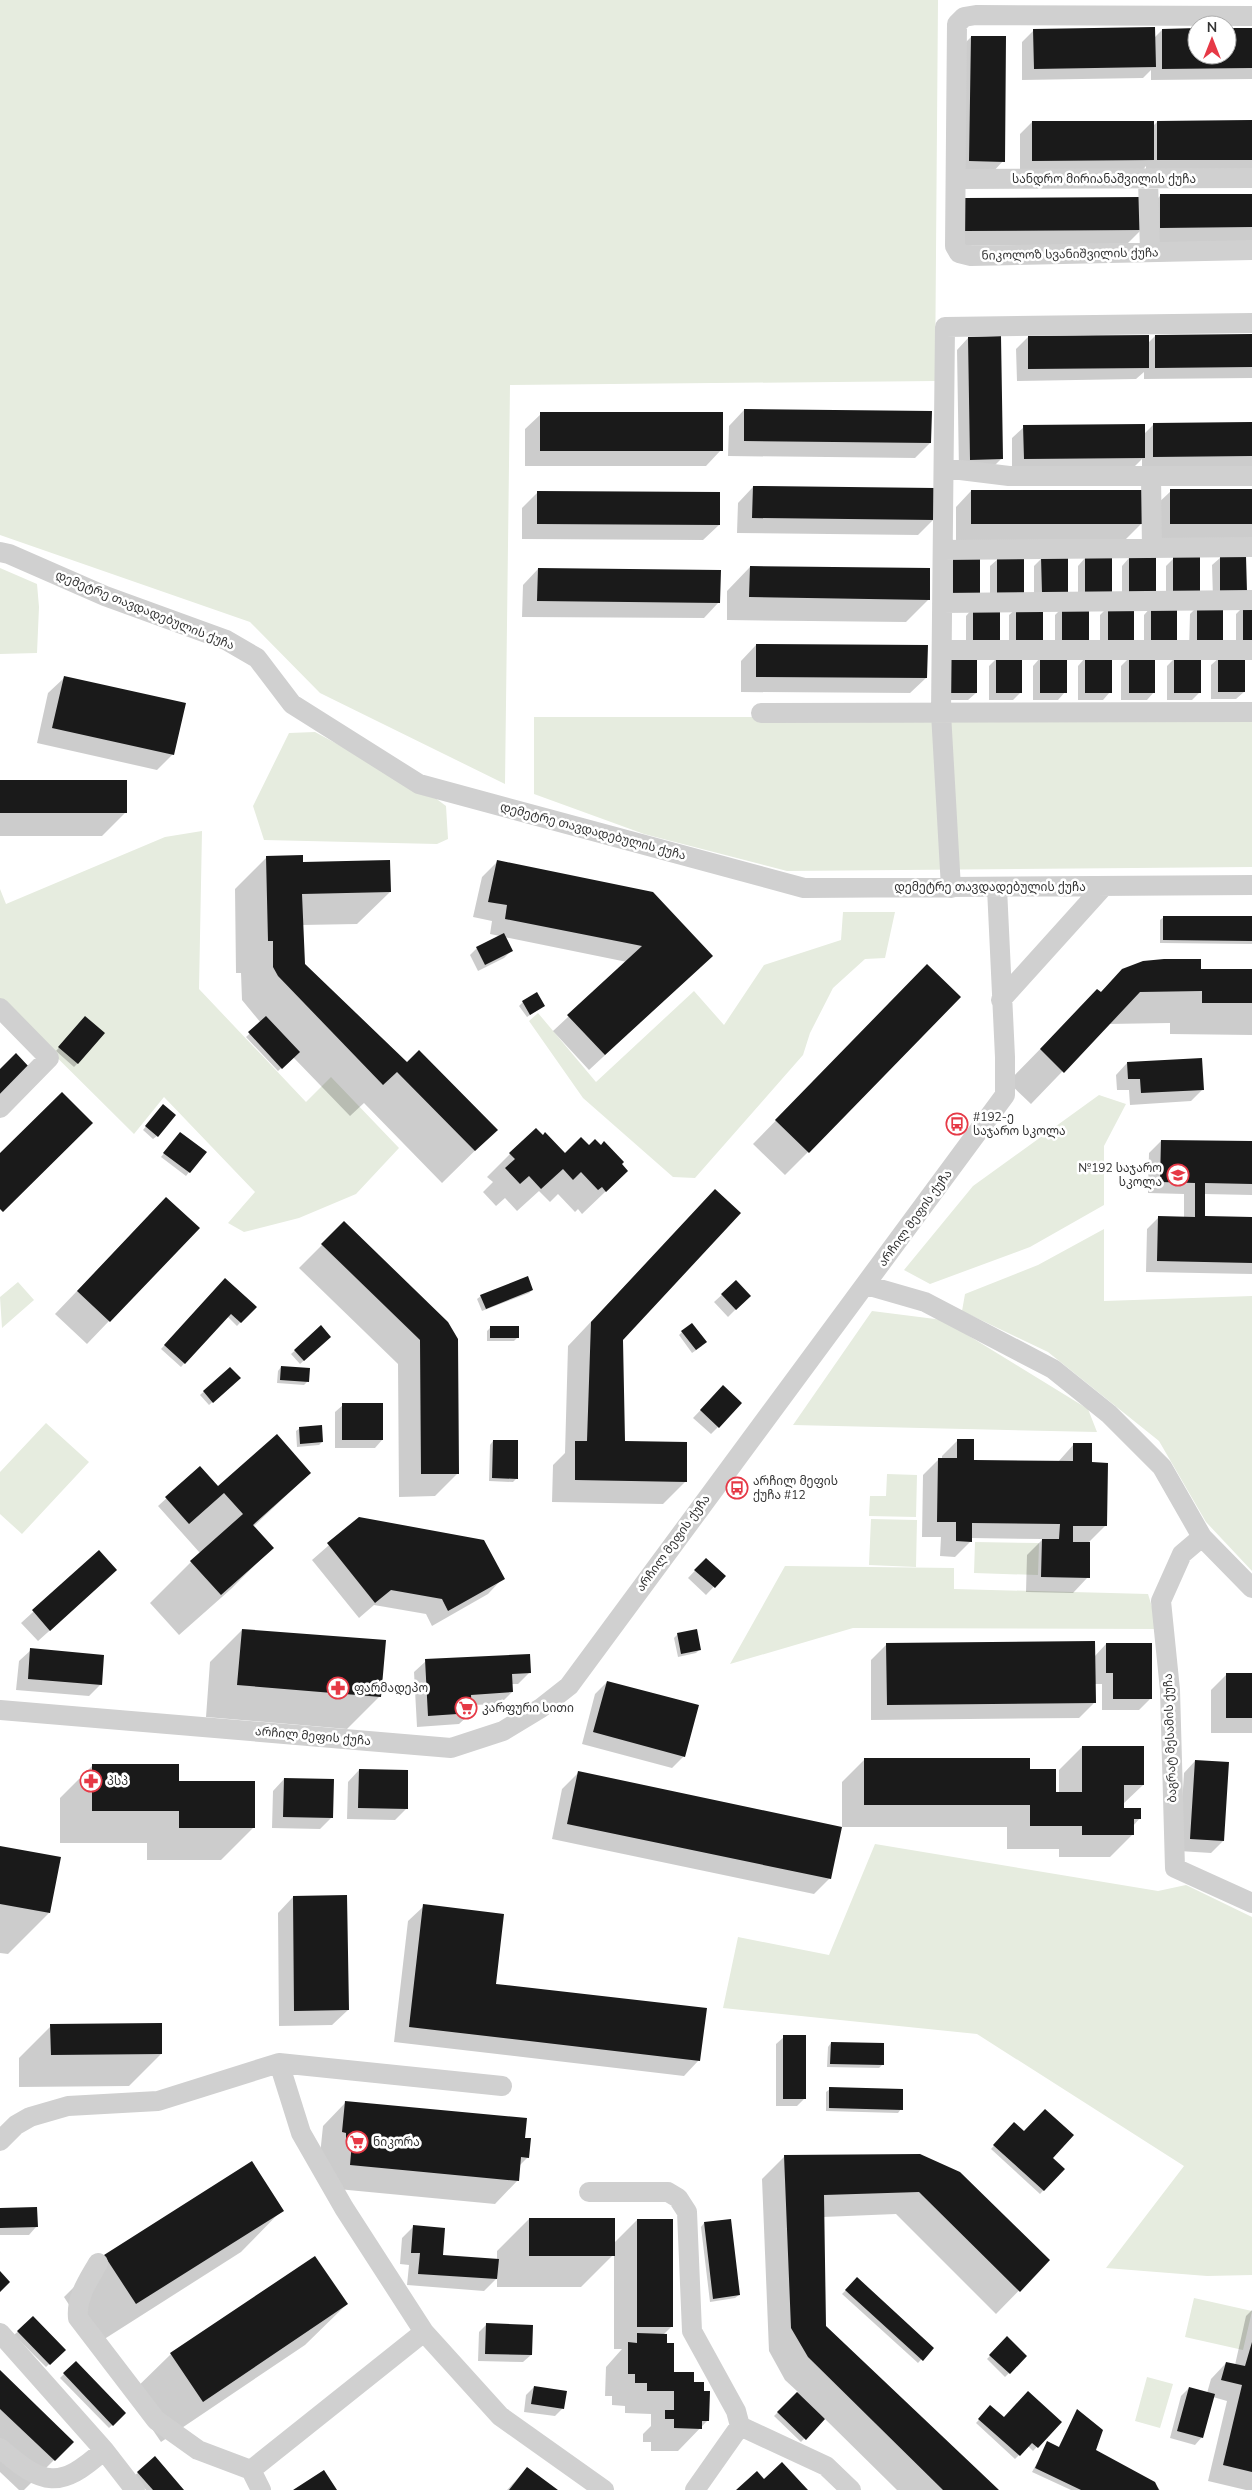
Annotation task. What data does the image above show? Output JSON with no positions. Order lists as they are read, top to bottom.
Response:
{
  "streets": {
    "street": [
      "სანდრო მირიანაშვილის ქუჩა",
      "ნიკოლოზ სვანიშვილის ქუჩა",
      "დემეტრე თავდადებულის ქუჩა",
      "არჩილ მეფის ქუჩა",
      "ბაგრატ მესამის ქუჩა"
    ]
  },
  "crossings": [
    ["სანდრო მირიანაშვილის ქუჩა", "ნიკოლოზ სვანიშვილის ქუჩა"],
    ["დემეტრე თავდადებულის ქუჩა", "არჩილ მეფის ქუჩა"]
  ],
  "places": {
    "bus stop": ["#192-ე საჯარო სკოლა", "არჩილ მეფის ქუჩა #12"],
    "school or university": ["№192 საჯარო სკოლა"],
    "pharmacy": ["ფარმადეპო", "პსპ"],
    "supermarket": ["კარფური სითი", "ნიკორა"]
  },
  "north": "top"
}
